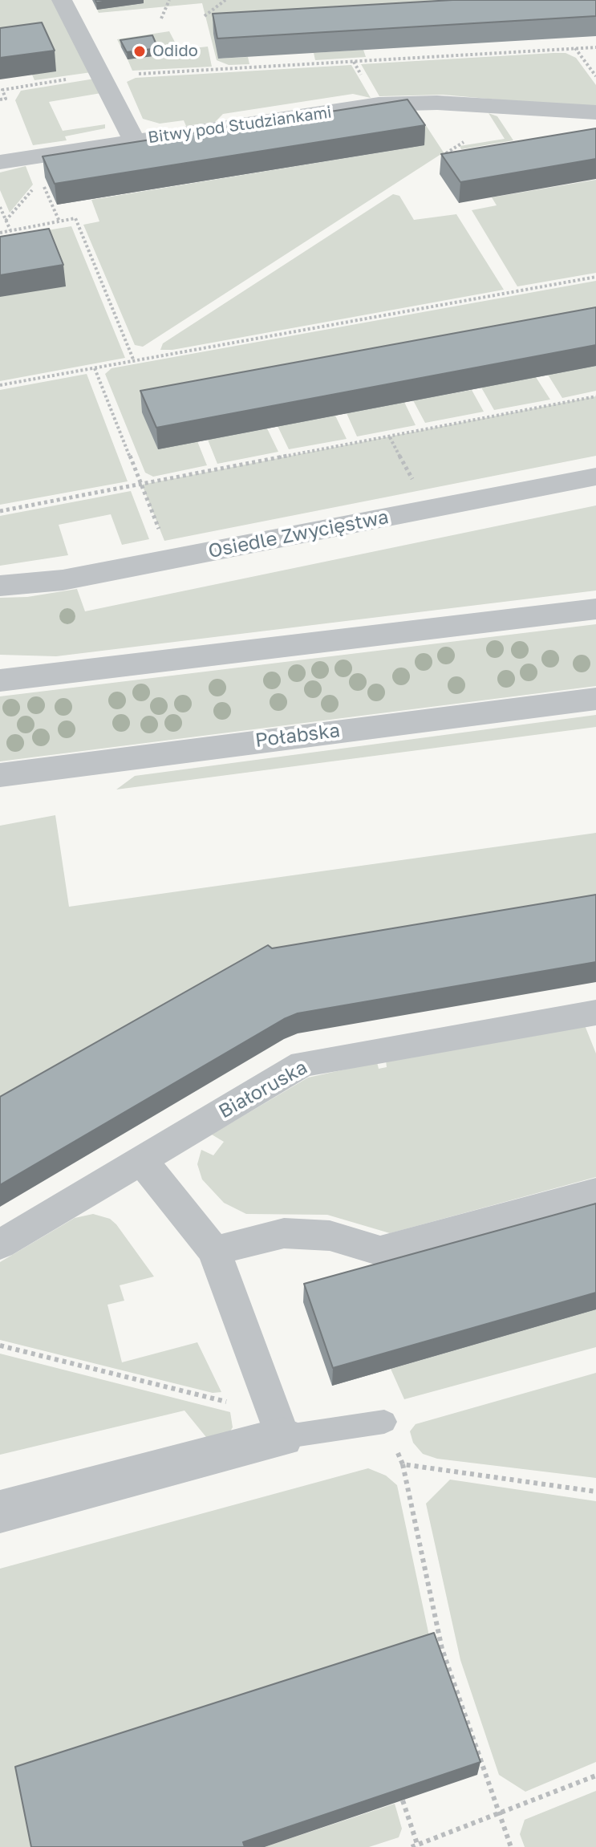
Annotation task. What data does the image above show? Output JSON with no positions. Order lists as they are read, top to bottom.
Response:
{
  "streets": {
    "street": [
      "Bitwy pod Studziankami",
      "Osiedle Zwycięstwa",
      "Połabska",
      "Białoruska"
    ]
  },
  "places": ["Odido"]
}
